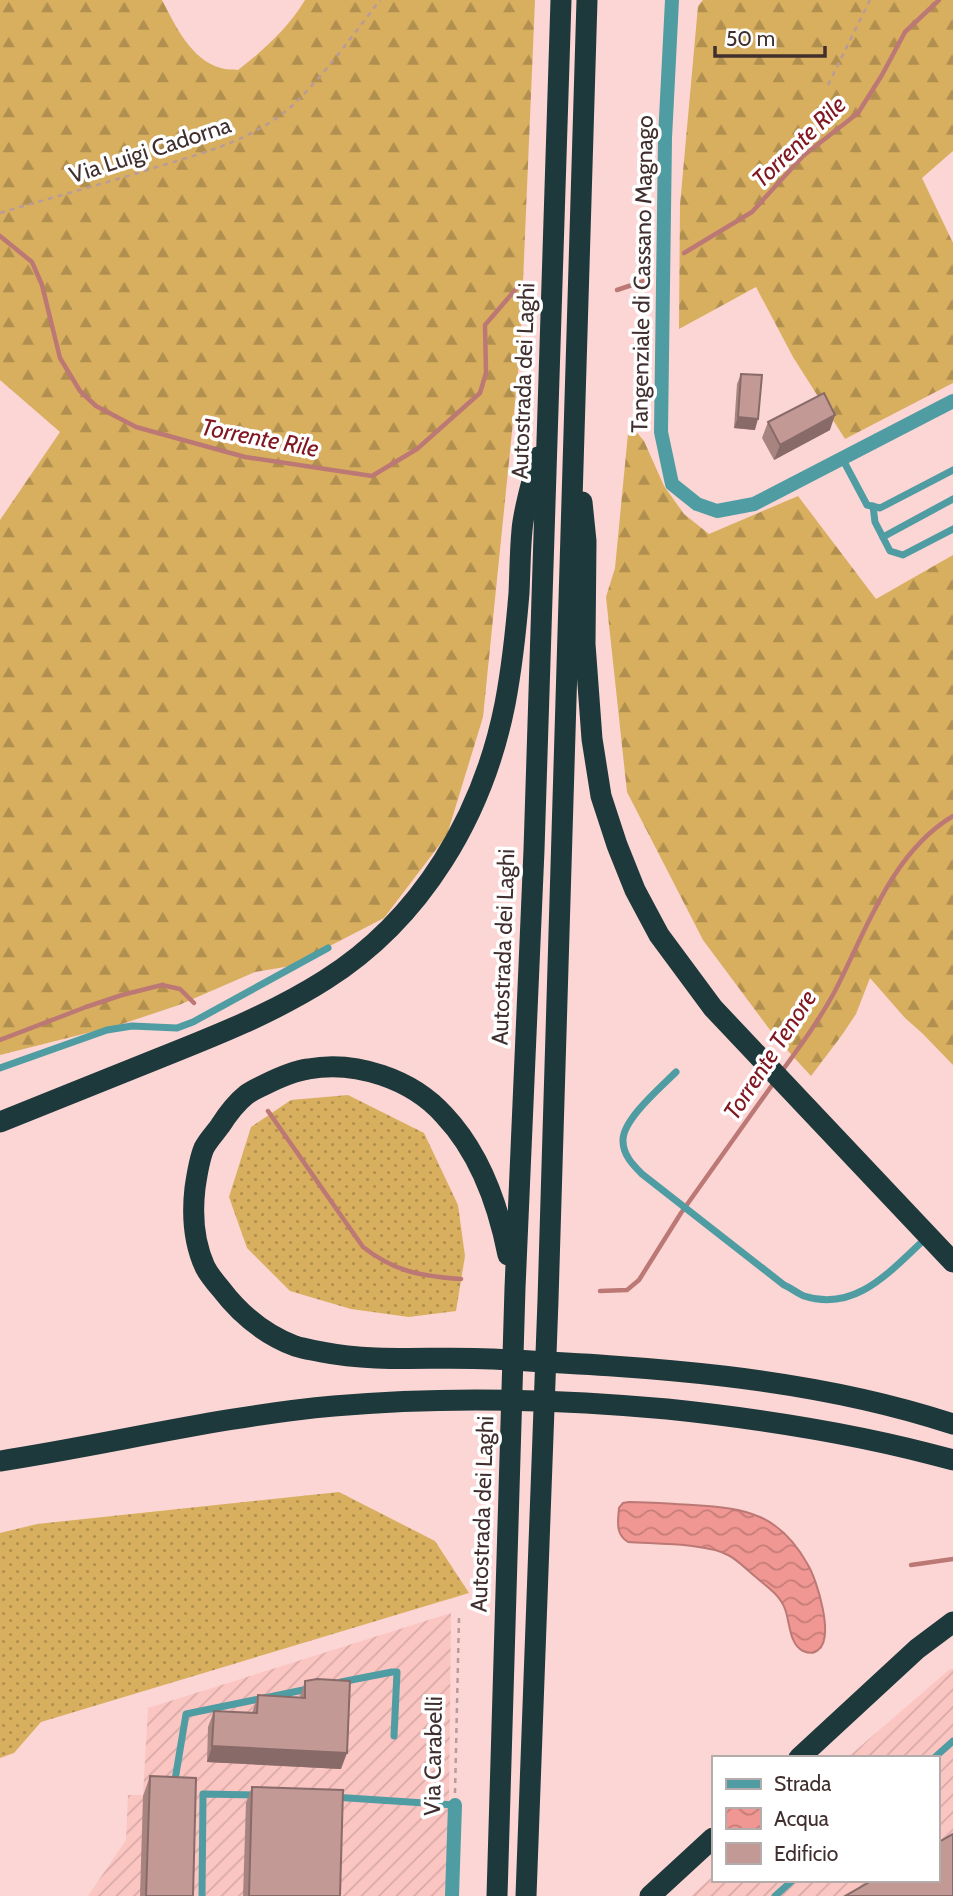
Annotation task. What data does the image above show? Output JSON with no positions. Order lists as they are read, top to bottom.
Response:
{
  "streets": {
    "highway": ["Autostrada dei Laghi"],
    "street": ["Tangenziale di Cassano Magnago", "Via Carabelli"],
    "path": ["Via Luigi Cadorna"]
  },
  "water": ["Torrente Rile", "Torrente Tenore"],
  "legend": ["Strada", "Acqua", "Edificio"],
  "scale_bar": "50 m"
}
